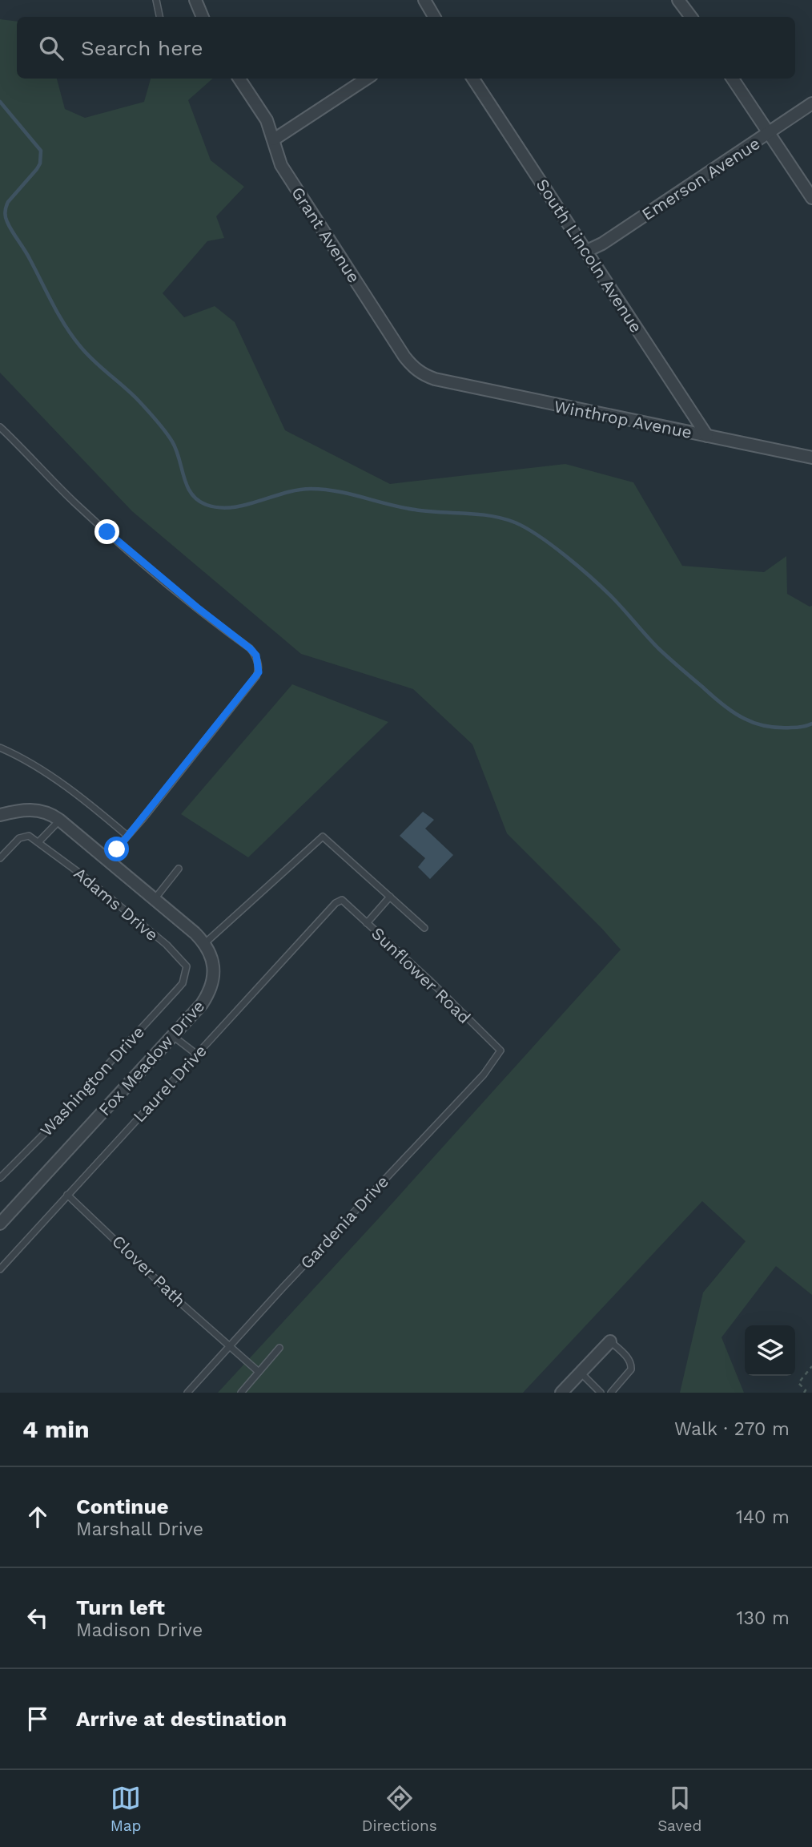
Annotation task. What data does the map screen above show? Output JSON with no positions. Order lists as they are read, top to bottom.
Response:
{
  "streets": {
    "street": [
      "Emerson Avenue",
      "Grant Avenue",
      "South Lincoln Avenue",
      "Winthrop Avenue",
      "Fox Meadow Drive"
    ],
    "lane": [
      "Adams Drive",
      "Sunflower Road",
      "Washington Drive",
      "Laurel Drive",
      "Gardenia Drive",
      "Clover Path"
    ]
  },
  "crossings": [
    ["Emerson Avenue", "South Lincoln Avenue"],
    ["Grant Avenue", "Winthrop Avenue"],
    ["South Lincoln Avenue", "Winthrop Avenue"],
    ["Adams Drive", "Washington Drive"],
    ["Sunflower Road", "Laurel Drive"],
    ["Sunflower Road", "Gardenia Drive"],
    ["Laurel Drive", "Clover Path"],
    ["Gardenia Drive", "Clover Path"]
  ],
  "page": {
    "search": "Search here",
    "heading": ["4 min", "Walk · 270 m"],
    "list": [
      ["Continue", "Marshall Drive", "140 m"],
      ["Turn left", "Madison Drive", "130 m"],
      "Arrive at destination"
    ],
    "nav": ["Map", "Directions", "Saved"]
  }
}
